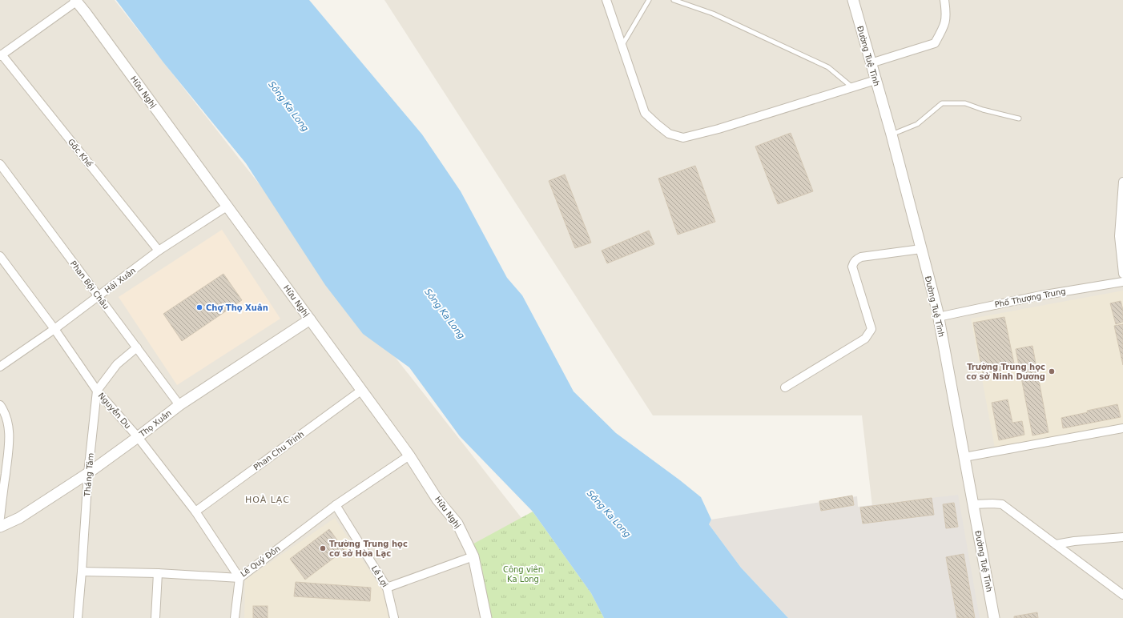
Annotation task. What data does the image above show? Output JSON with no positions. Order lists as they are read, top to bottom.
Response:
{
  "streets": {
    "street": [
      "Đường Tuệ Tĩnh",
      "Hữu Nghị",
      "Gốc Khế",
      "Hải Xuân",
      "Phan Bội Châu",
      "Phố Thượng Trung",
      "Nguyễn Du",
      "Thọ Xuân",
      "Phan Chu Trinh",
      "Tháng Tám",
      "Lê Quý Đôn",
      "Lê Lợi"
    ]
  },
  "crossings": [
    ["Đường Tuệ Tĩnh", "Phố Thượng Trung"],
    ["Hữu Nghị", "Hải Xuân"],
    ["Hữu Nghị", "Thọ Xuân"],
    ["Hữu Nghị", "Phan Chu Trinh"],
    ["Hữu Nghị", "Lê Quý Đôn"],
    ["Gốc Khế", "Hải Xuân"],
    ["Hải Xuân", "Phan Bội Châu"],
    ["Hải Xuân", "Nguyễn Du"],
    ["Phan Bội Châu", "Thọ Xuân"],
    ["Nguyễn Du", "Thọ Xuân"],
    ["Nguyễn Du", "Phan Chu Trinh"],
    ["Nguyễn Du", "Tháng Tám"],
    ["Nguyễn Du", "Lê Quý Đôn"],
    ["Thọ Xuân", "Tháng Tám"],
    ["Tháng Tám", "Lê Quý Đôn"],
    ["Lê Quý Đôn", "Lê Lợi"]
  ],
  "districts": ["HOÀ LẠC"],
  "water": ["Sông Ka Long"],
  "parks": ["Công viên Ka Long"],
  "places": ["Chợ Thọ Xuân", "Trường Trung học cơ sở Ninh Dương", "Trường Trung học cơ sở Hòa Lạc"]
}
